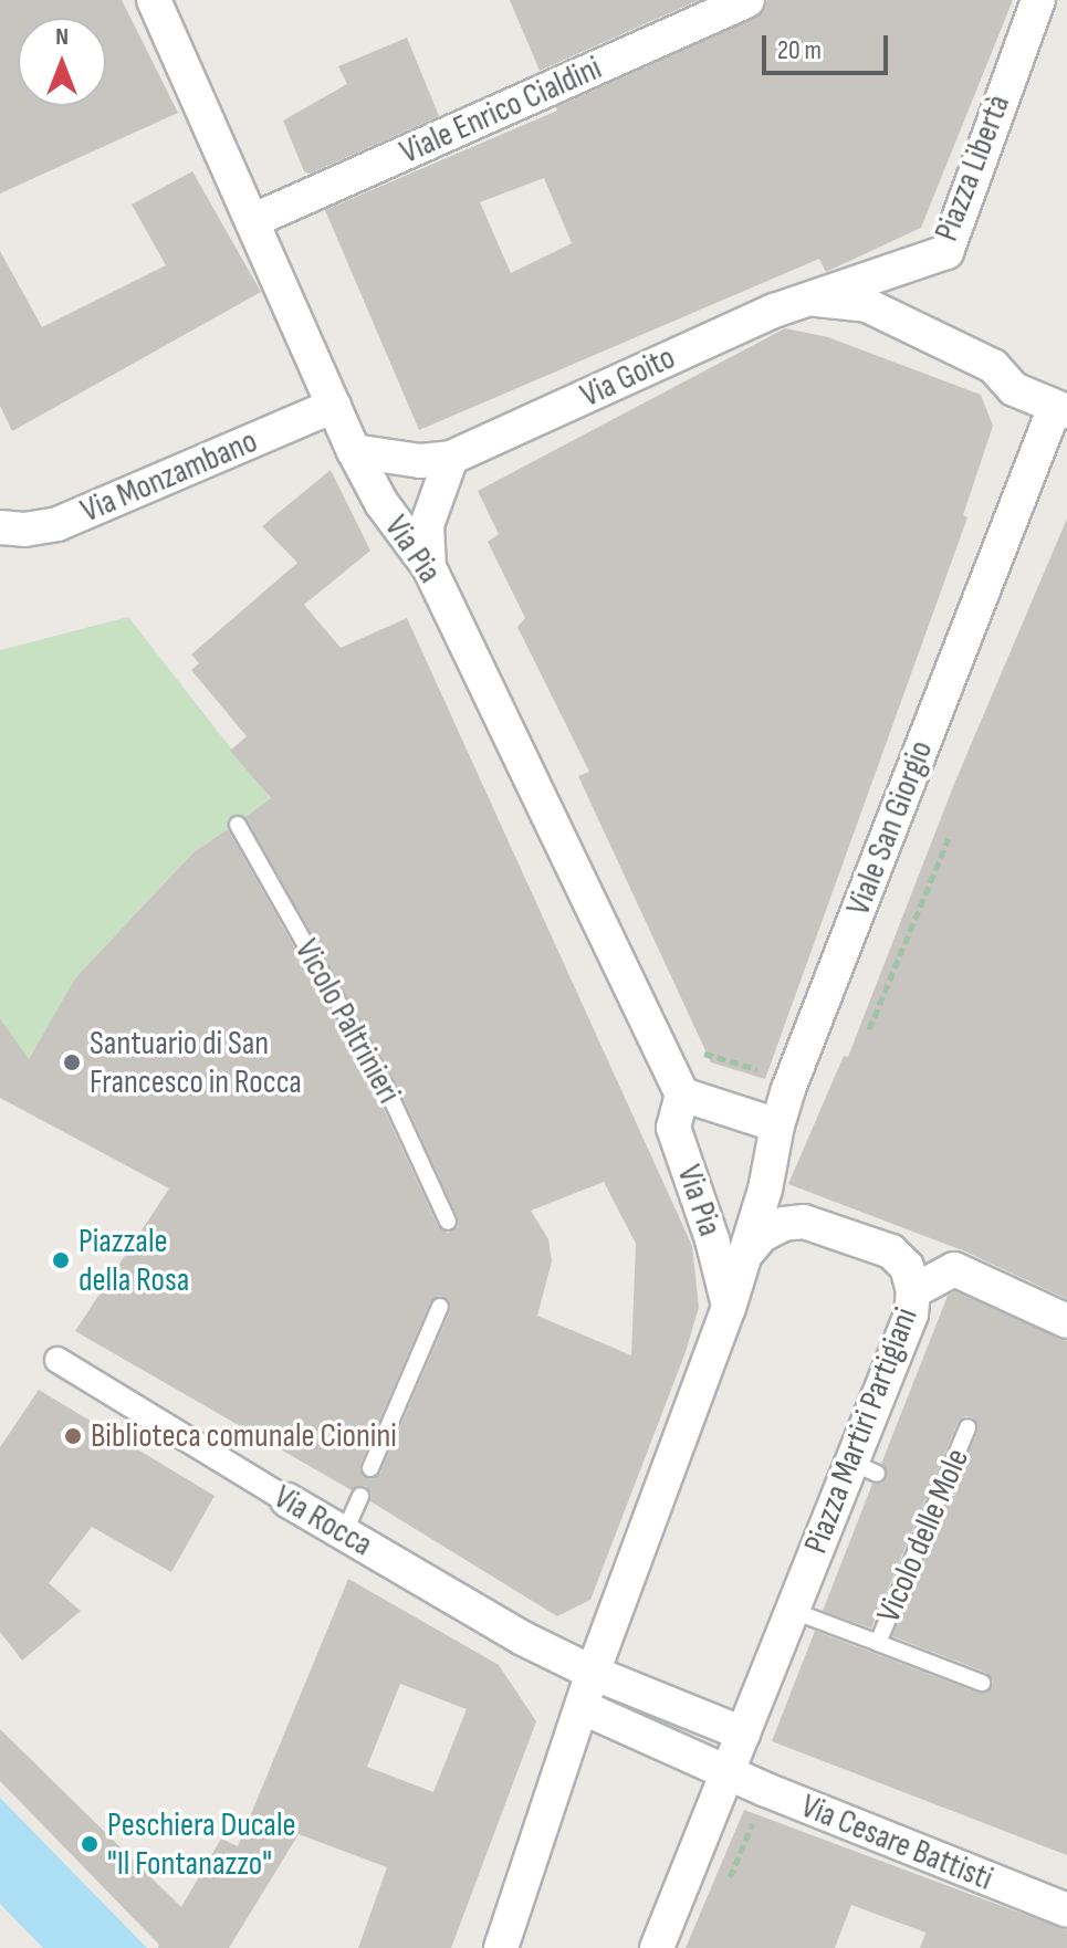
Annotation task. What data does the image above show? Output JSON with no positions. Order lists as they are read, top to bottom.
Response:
{
  "streets": {
    "street": [
      "Viale Enrico Cialdini",
      "Piazza Libertà",
      "Via Goito",
      "Via Monzambano",
      "Via Pia",
      "Viale San Giorgio",
      "Piazza Martiri Partigiani",
      "Via Rocca",
      "Via Cesare Battisti"
    ],
    "lane": ["Vicolo Paltrinieri", "Vicolo delle Mole"]
  },
  "crossings": [
    ["Viale Enrico Cialdini", "Via Pia"],
    ["Piazza Libertà", "Via Goito"],
    ["Via Goito", "Via Pia"],
    ["Via Monzambano", "Via Pia"],
    ["Viale San Giorgio", "Piazza Martiri Partigiani"],
    ["Piazza Martiri Partigiani", "Vicolo delle Mole"],
    ["Piazza Martiri Partigiani", "Via Cesare Battisti"]
  ],
  "places": [
    "Santuario di San Francesco in Rocca",
    "Piazzale della Rosa",
    "Biblioteca comunale Cionini",
    "Peschiera Ducale \"Il Fontanazzo\""
  ],
  "scale_bar": "20 m",
  "north": "top"
}
